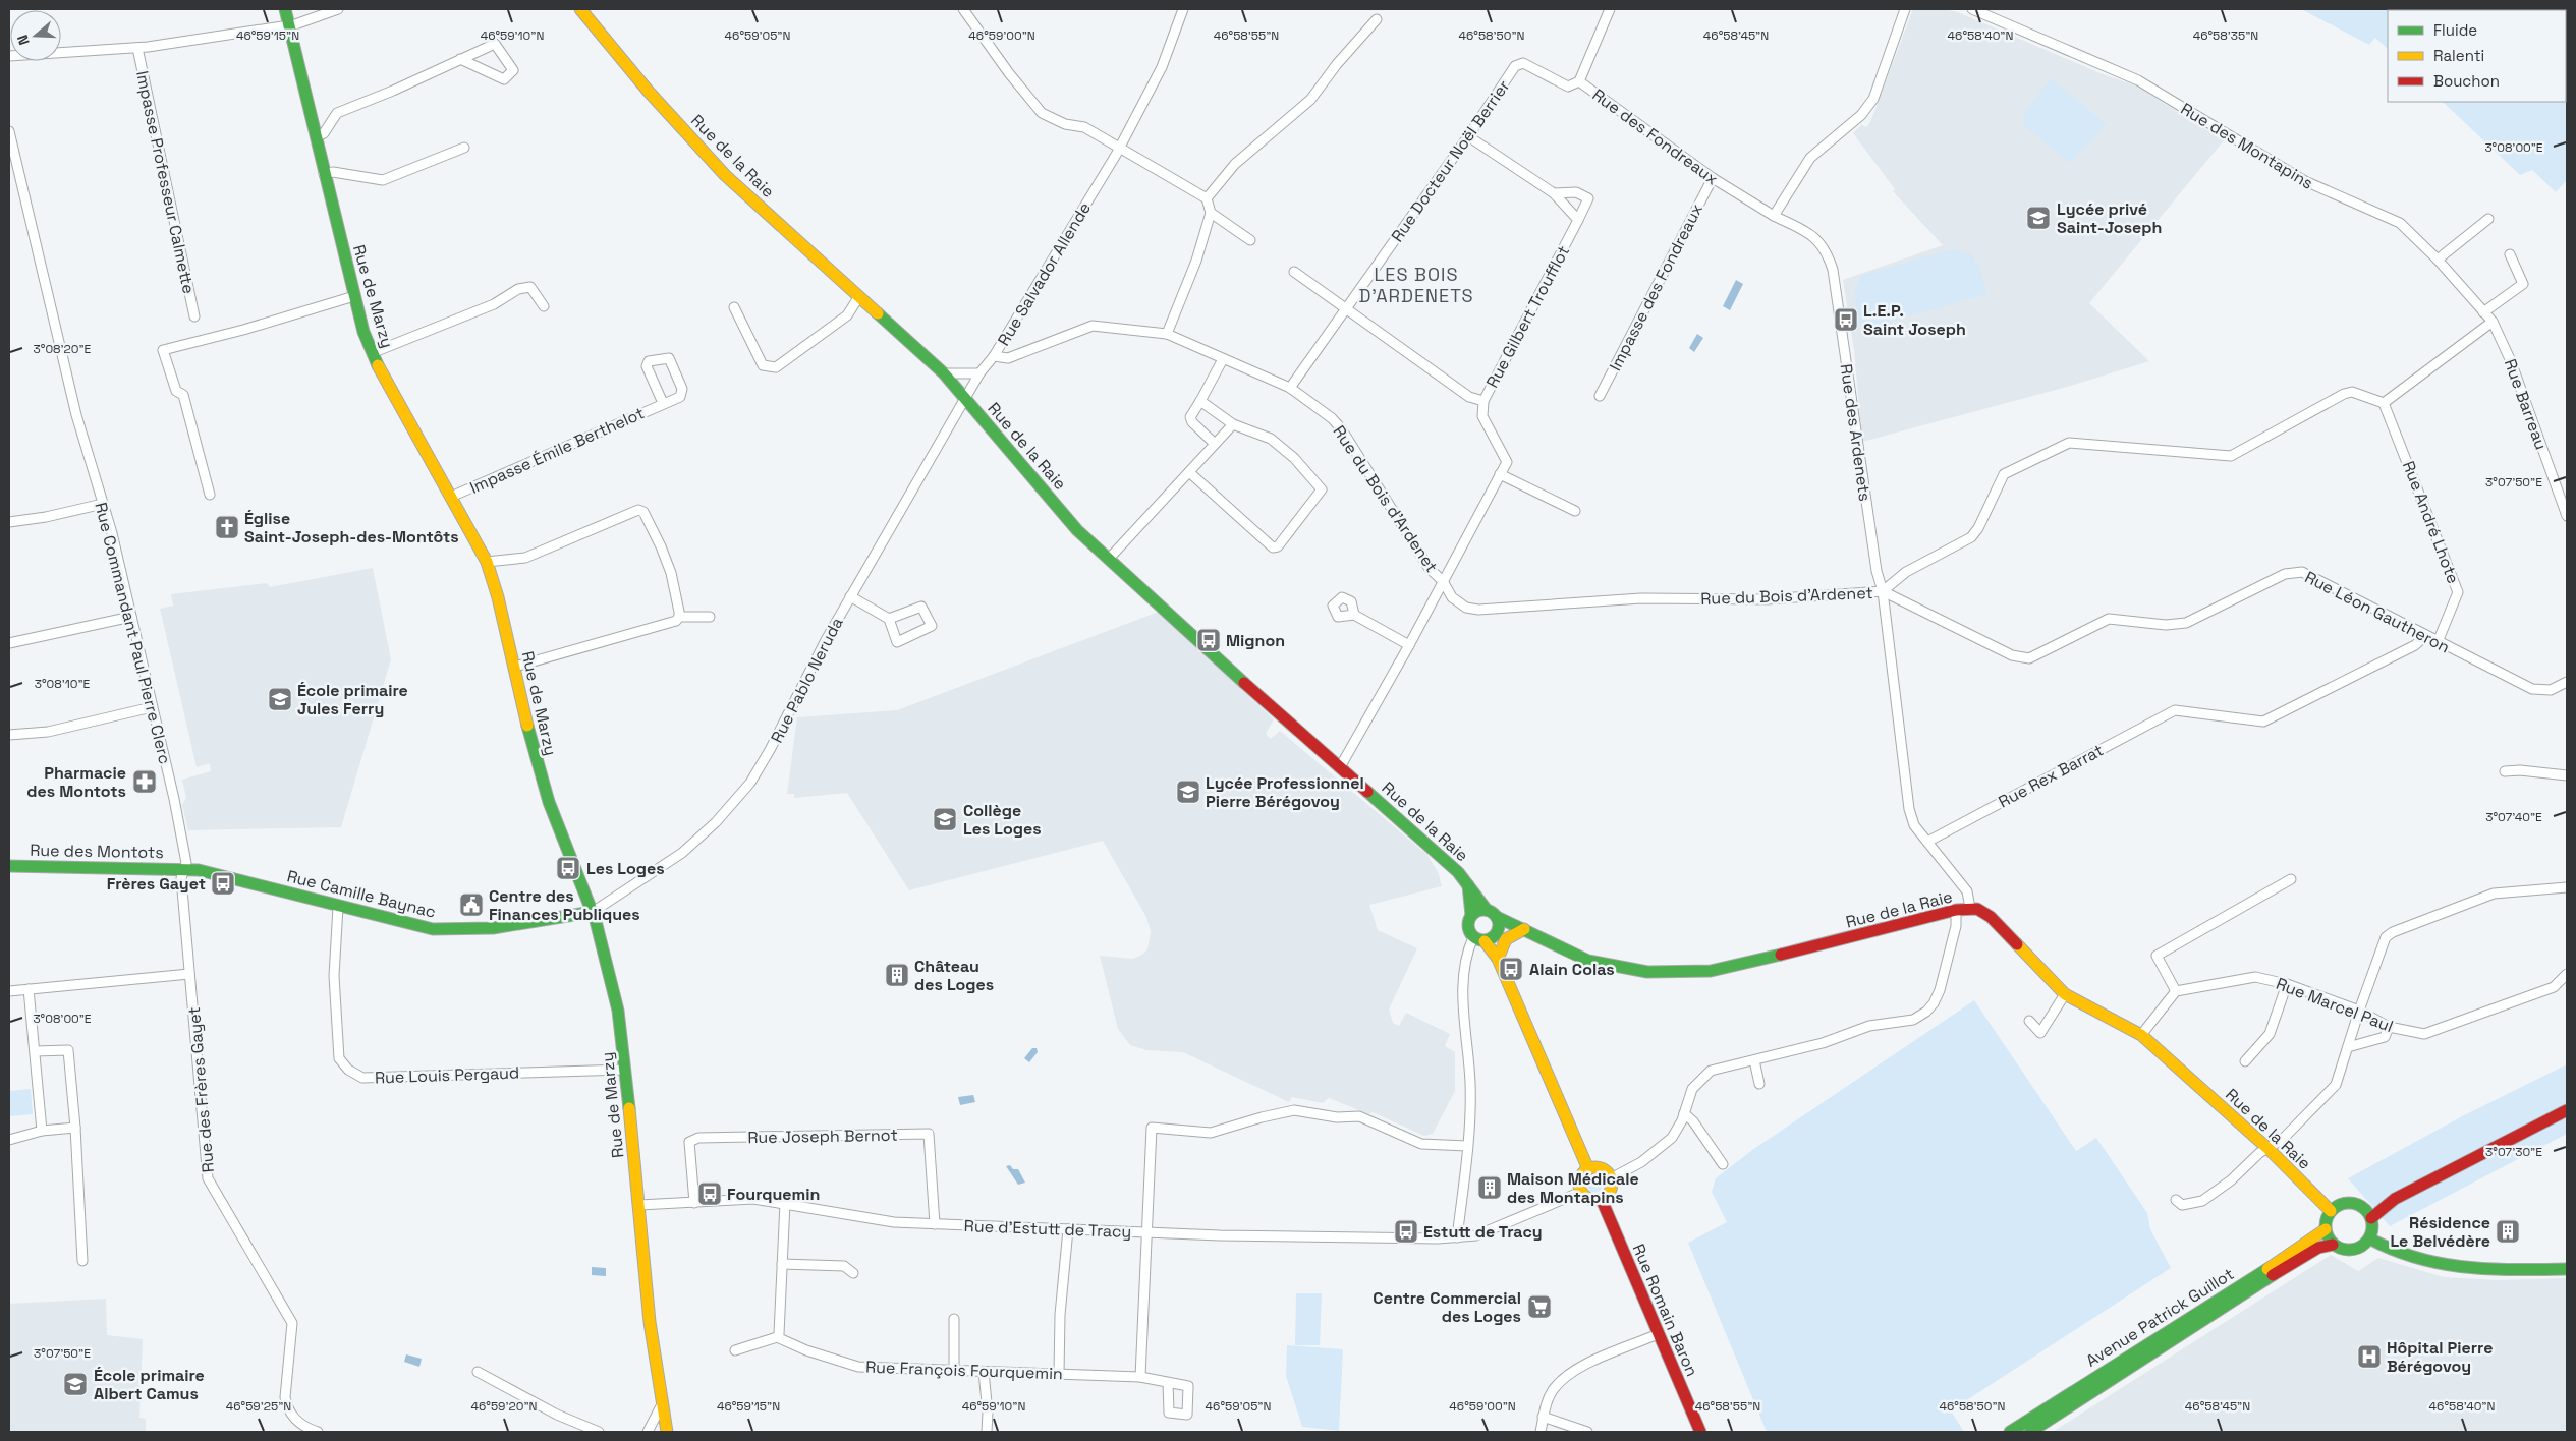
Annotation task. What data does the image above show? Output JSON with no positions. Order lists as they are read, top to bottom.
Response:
{
  "streets": {
    "street": [
      "Rue des Fondreaux",
      "Rue des Montapins",
      "Rue de la Raie",
      "Rue Docteur Noël Berrier",
      "Impasse Professeur Calmette",
      "Rue Salvador Allende",
      "Impasse des Fondreaux",
      "Rue de Marzy",
      "Rue Gilbert Troufflot",
      "Rue Barreau",
      "Rue des Ardenets",
      "Impasse Émile Berthelot",
      "Rue du Bois d'Ardenet",
      "Rue André Lhote",
      "Rue Léon Gautheron",
      "Rue Commandant Paul Pierre Clerc",
      "Rue Pablo Neruda",
      "Rue Rex Barrat",
      "Rue des Montots",
      "Rue Camille Baynac",
      "Rue Marcel Paul",
      "Rue Louis Pergaud",
      "Rue des Frères Gayet",
      "Rue Joseph Bernot",
      "Rue d'Estutt de Tracy",
      "Rue Romain Baron",
      "Avenue Patrick Guillot",
      "Rue François Fourquemin"
    ]
  },
  "crossings": [
    ["Rue des Fondreaux", "Rue Docteur Noël Berrier"],
    ["Rue des Fondreaux", "Impasse des Fondreaux"],
    ["Rue des Fondreaux", "Rue des Ardenets"],
    ["Rue des Montapins", "Rue Barreau"],
    ["Rue de la Raie", "Rue Salvador Allende"],
    ["Rue de la Raie", "Rue des Ardenets"],
    ["Rue de la Raie", "Rue Pablo Neruda"],
    ["Rue de la Raie", "Avenue Patrick Guillot"],
    ["Rue Docteur Noël Berrier", "Rue Gilbert Troufflot"],
    ["Rue Docteur Noël Berrier", "Rue du Bois d'Ardenet"],
    ["Rue Salvador Allende", "Rue du Bois d'Ardenet"],
    ["Rue Salvador Allende", "Rue Pablo Neruda"],
    ["Rue de Marzy", "Impasse Émile Berthelot"],
    ["Rue de Marzy", "Rue Pablo Neruda"],
    ["Rue de Marzy", "Rue Camille Baynac"],
    ["Rue de Marzy", "Rue Louis Pergaud"],
    ["Rue de Marzy", "Rue d'Estutt de Tracy"],
    ["Rue des Ardenets", "Rue du Bois d'Ardenet"],
    ["Rue des Ardenets", "Rue Léon Gautheron"],
    ["Rue des Ardenets", "Rue Rex Barrat"],
    ["Rue du Bois d'Ardenet", "Rue Léon Gautheron"],
    ["Rue André Lhote", "Rue Léon Gautheron"],
    ["Rue Léon Gautheron", "Rue Rex Barrat"],
    ["Rue Commandant Paul Pierre Clerc", "Rue des Montots"],
    ["Rue Commandant Paul Pierre Clerc", "Rue Camille Baynac"],
    ["Rue Commandant Paul Pierre Clerc", "Rue des Frères Gayet"],
    ["Rue Pablo Neruda", "Rue Camille Baynac"],
    ["Rue des Montots", "Rue Camille Baynac"],
    ["Rue des Montots", "Rue des Frères Gayet"],
    ["Rue Camille Baynac", "Rue Louis Pergaud"],
    ["Rue Camille Baynac", "Rue des Frères Gayet"],
    ["Rue Joseph Bernot", "Rue d'Estutt de Tracy"],
    ["Rue d'Estutt de Tracy", "Rue Romain Baron"]
  ],
  "districts": ["LES BOIS D'ARDENETS"],
  "places": {
    "school or university": [
      "Lycée privé Saint-Joseph",
      "École primaire Jules Ferry",
      "Lycée Professionnel Pierre Bérégovoy",
      "Collège Les Loges",
      "École primaire Albert Camus"
    ],
    "bus stop": [
      "L.E.P. Saint Joseph",
      "Mignon",
      "Les Loges",
      "Frères Gayet",
      "Alain Colas",
      "Fourquemin",
      "Estutt de Tracy"
    ],
    "church": ["Église Saint-Joseph-des-Montôts"],
    "pharmacy": ["Pharmacie des Montots"],
    "public building": ["Centre des Finances Publiques"],
    "building": ["Château des Loges", "Maison Médicale des Montapins", "Résidence Le Belvédère"],
    "supermarket": ["Centre Commercial des Loges"],
    "hospital": ["Hôpital Pierre Bérégovoy"]
  },
  "legend": ["Fluide", "Ralenti", "Bouchon"],
  "north": "left",
  "coordinates": [
    "46°59'15\"N",
    "46°59'10\"N",
    "46°59'05\"N",
    "46°59'00\"N",
    "46°58'55\"N",
    "46°58'50\"N",
    "46°58'45\"N",
    "46°58'40\"N",
    "46°58'35\"N",
    "3°08'00\"E",
    "3°08'20\"E",
    "3°07'50\"E",
    "3°08'10\"E",
    "3°07'40\"E",
    "3°07'30\"E",
    "46°59'25\"N",
    "46°59'20\"N"
  ]
}
